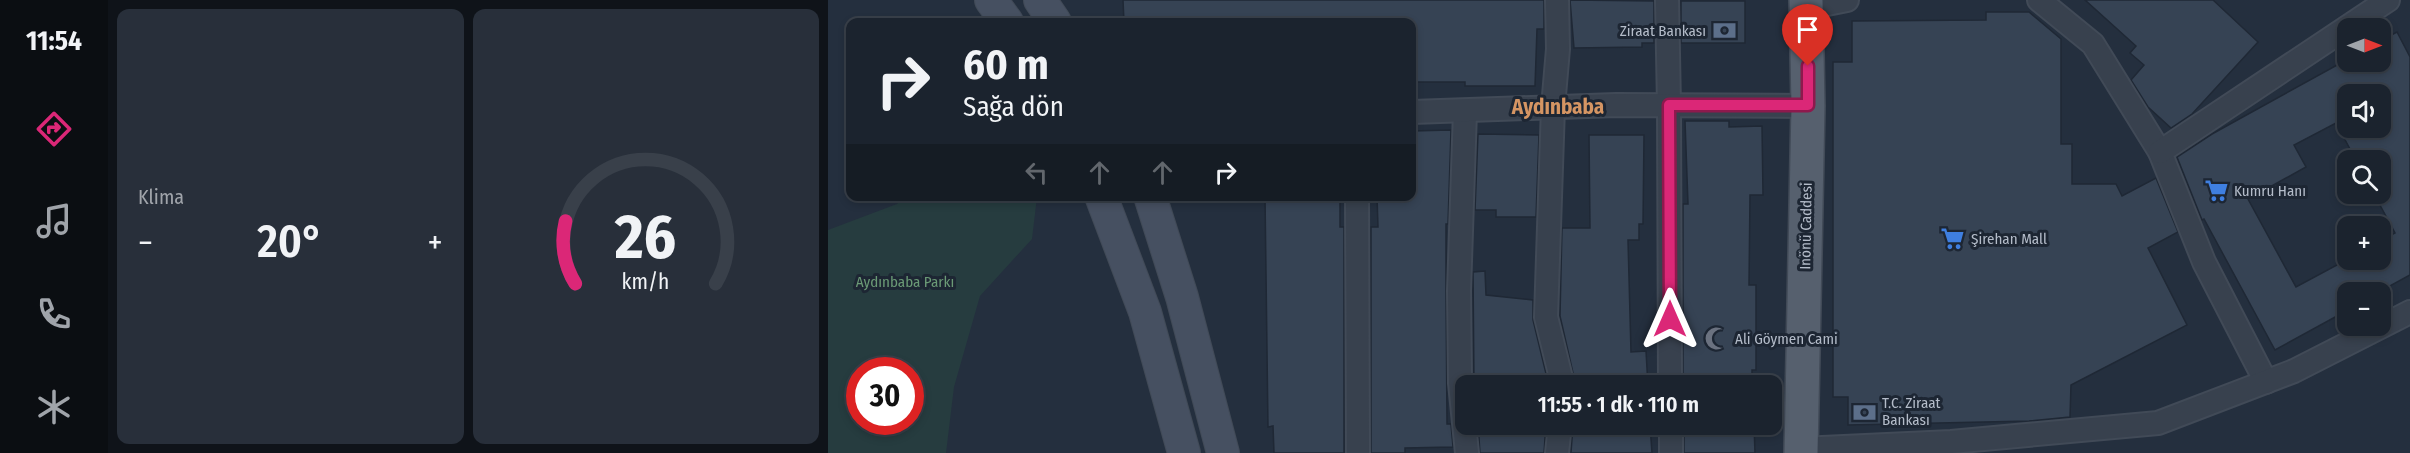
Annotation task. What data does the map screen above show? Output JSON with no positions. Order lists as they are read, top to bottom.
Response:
{
  "streets": {
    "main road": ["Inönü Caddesi"]
  },
  "districts": ["Aydınbaba"],
  "parks": ["Aydınbaba Parkı"],
  "places": {
    "bank": ["Ziraat Bankası", "T.C. Ziraat Bankası"],
    "supermarket": ["Kumru Hanı", "Şirehan Mall"],
    "mosque": ["Ali Göymen Cami"]
  },
  "north": "right",
  "page": {
    "tabs": "11:54",
    "tile": "Klima",
    "map_buttons": ["+", "−"],
    "turn": ["60 m", "Sağa dön"],
    "heat": ["−", "20°", "+"],
    "limit": "30",
    "trip": "11:55 · 1 dk · 110 m",
    "gauge": ["26", "km/h"]
  }
}
